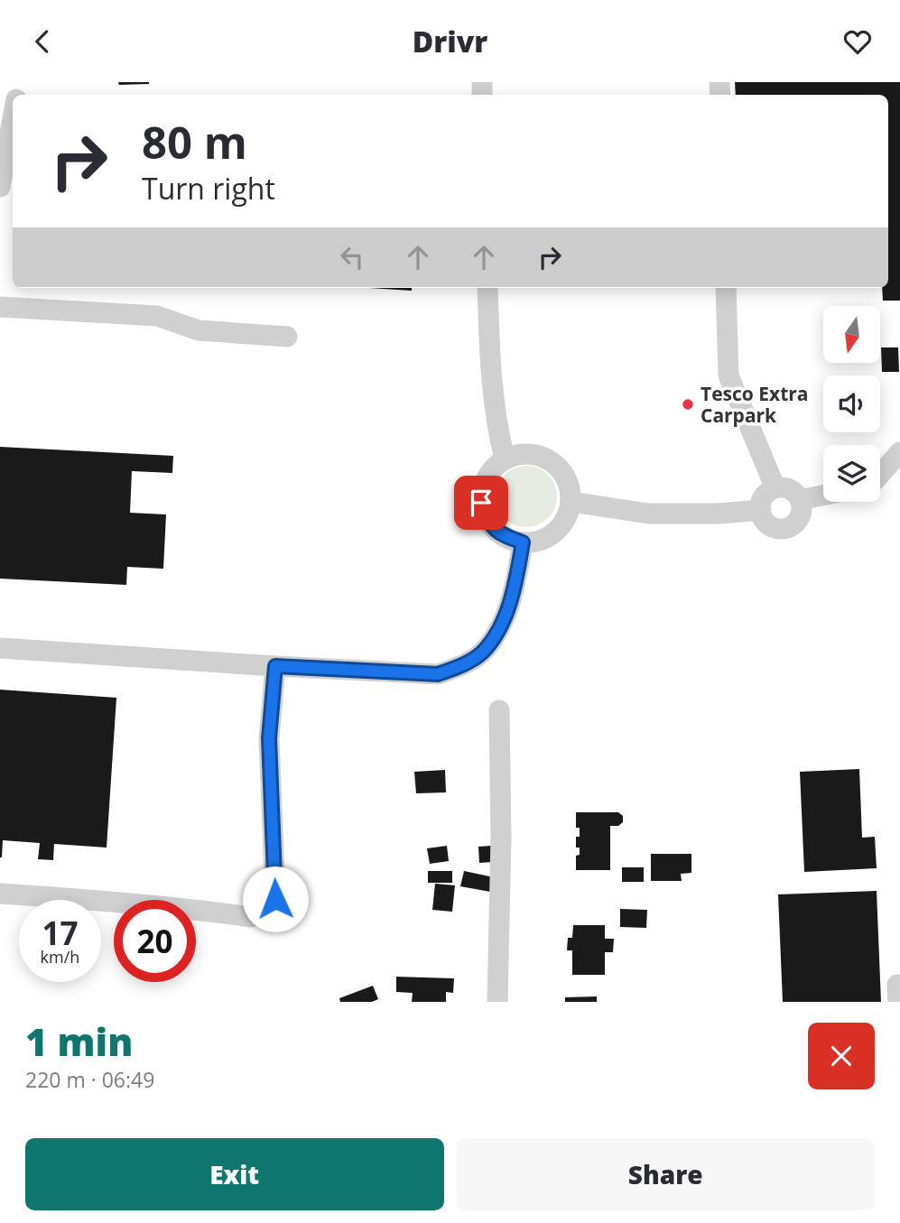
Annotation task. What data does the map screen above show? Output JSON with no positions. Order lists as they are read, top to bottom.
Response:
{
  "places": ["Tesco Extra Carpark"],
  "north": "bottom",
  "page": {
    "header": "Drivr",
    "turn": ["80 m", "Turn right"],
    "speed": "17 km/h",
    "limit": "20",
    "heading": ["1 min", "220 m · 06:49"],
    "buttons": ["Exit", "Share"]
  }
}
